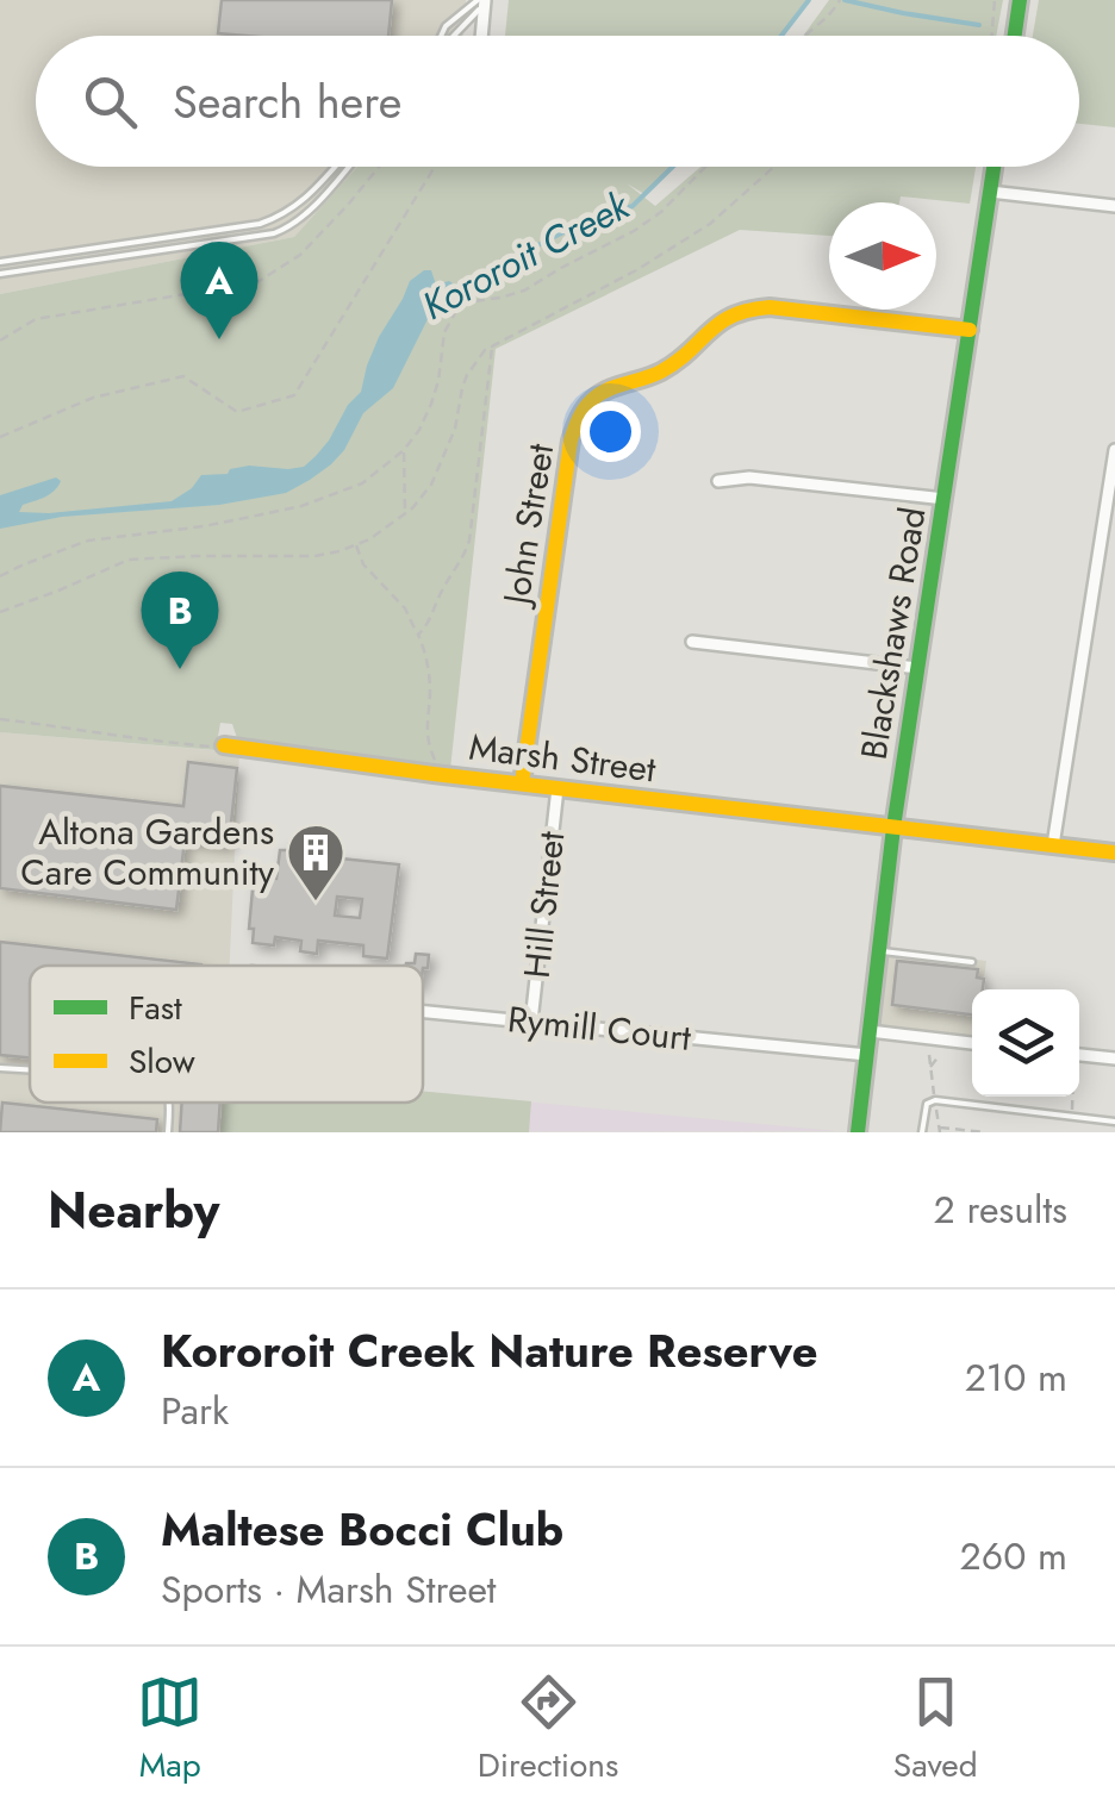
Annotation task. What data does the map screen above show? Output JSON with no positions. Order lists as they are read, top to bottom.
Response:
{
  "streets": {
    "street": [
      "John Street",
      "Blackshaws Road",
      "Marsh Street",
      "Hill Street",
      "Rymill Court"
    ]
  },
  "crossings": [
    ["John Street", "Blackshaws Road"],
    ["John Street", "Marsh Street"],
    ["Blackshaws Road", "Marsh Street"],
    ["Blackshaws Road", "Rymill Court"],
    ["Marsh Street", "Hill Street"],
    ["Hill Street", "Rymill Court"]
  ],
  "water": ["Kororoit Creek"],
  "places": {
    "building": ["Altona Gardens Care Community"]
  },
  "legend": ["Fast", "Slow"],
  "north": "right",
  "page": {
    "search": "Search here",
    "pins": ["A", "B"],
    "heading": ["Nearby", "2 results"],
    "list": [
      {
        "mark": "A",
        "name": "Kororoit Creek Nature Reserve",
        "note": "Park",
        "value": "210 m"
      },
      {
        "mark": "B",
        "name": "Maltese Bocci Club",
        "note": "Sports · Marsh Street",
        "value": "260 m"
      }
    ],
    "nav": ["Map", "Directions", "Saved"]
  }
}
